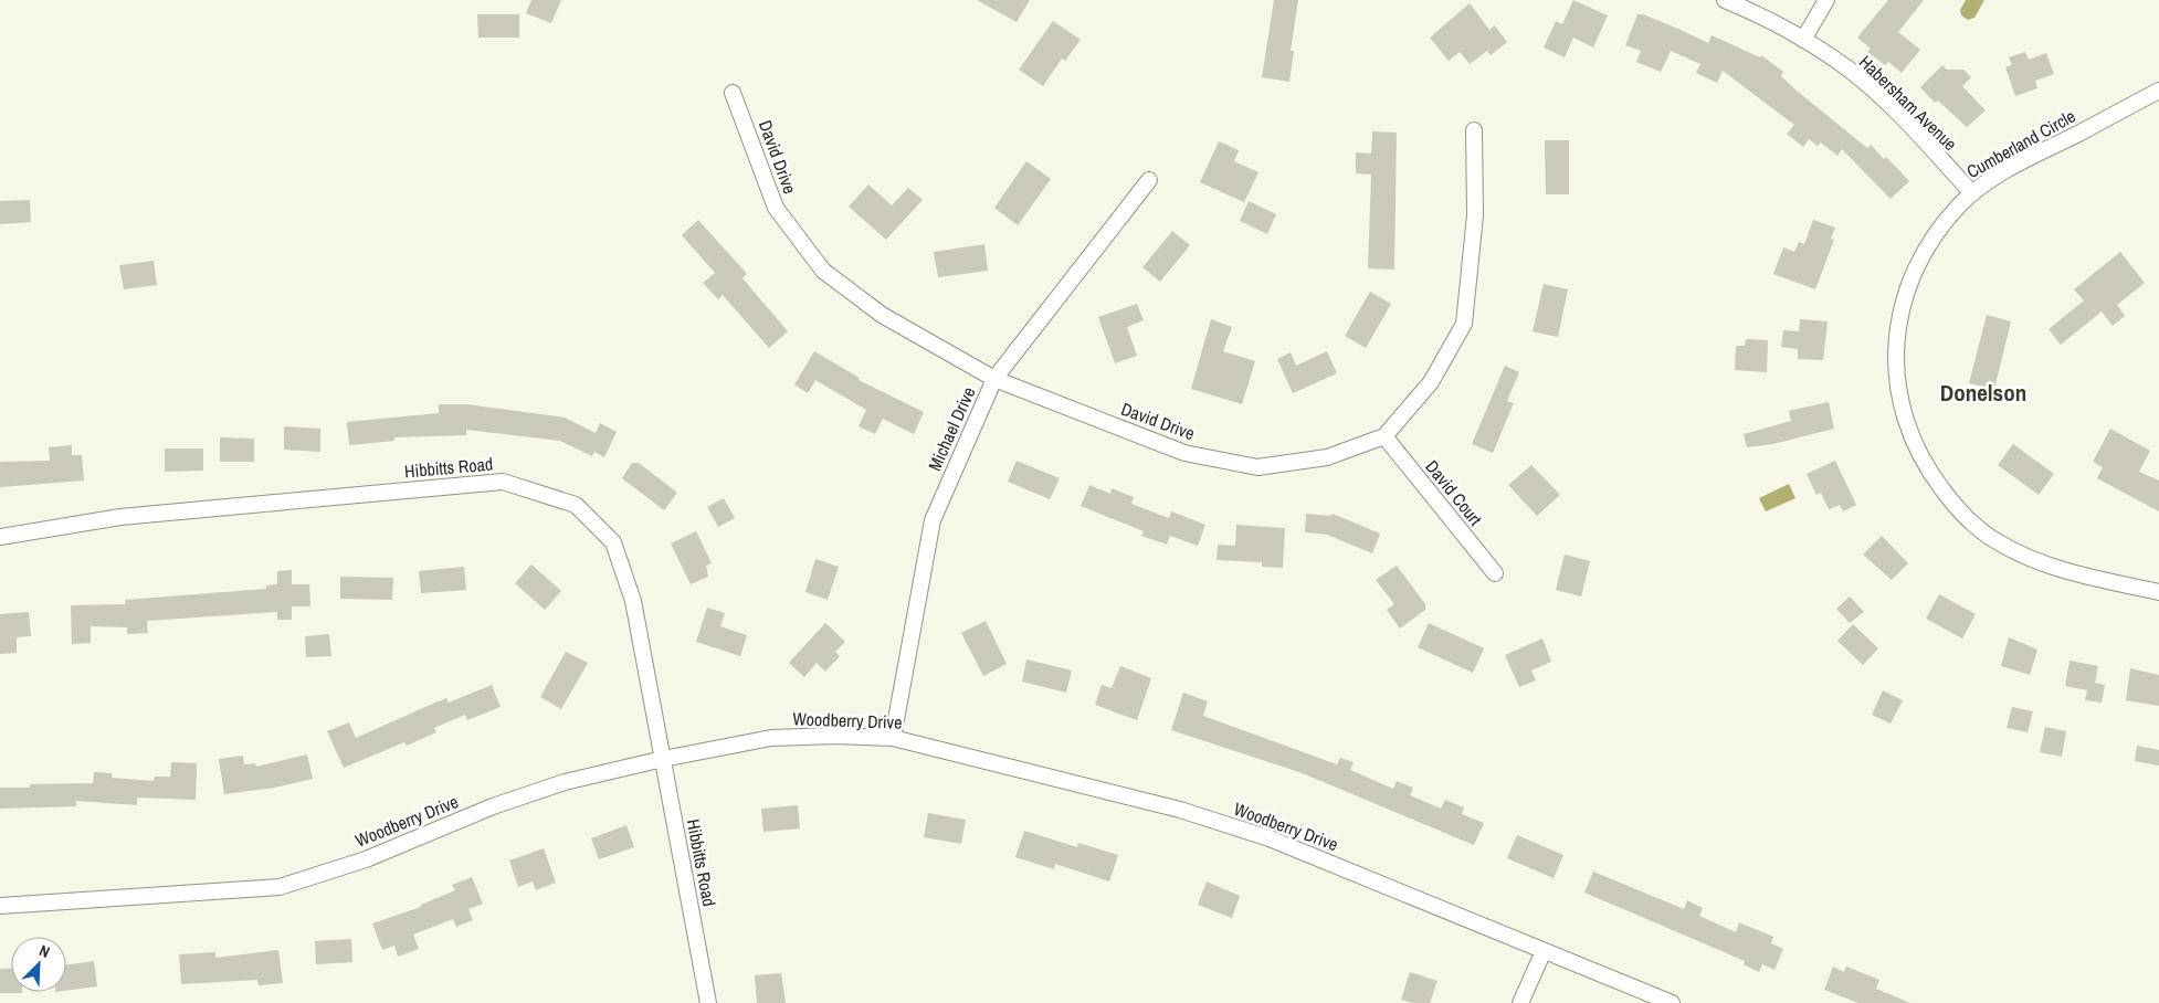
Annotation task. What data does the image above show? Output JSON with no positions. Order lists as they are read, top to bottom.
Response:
{
  "streets": {
    "street": [
      "Habersham Avenue",
      "Cumberland Circle",
      "David Drive",
      "Michael Drive",
      "Hibbitts Road",
      "David Court",
      "Woodberry Drive"
    ]
  },
  "crossings": [
    ["Habersham Avenue", "Cumberland Circle"],
    ["David Drive", "Michael Drive"],
    ["David Drive", "David Court"],
    ["Michael Drive", "Woodberry Drive"],
    ["Hibbitts Road", "Woodberry Drive"]
  ],
  "districts": ["Donelson"],
  "north": "top right"
}
